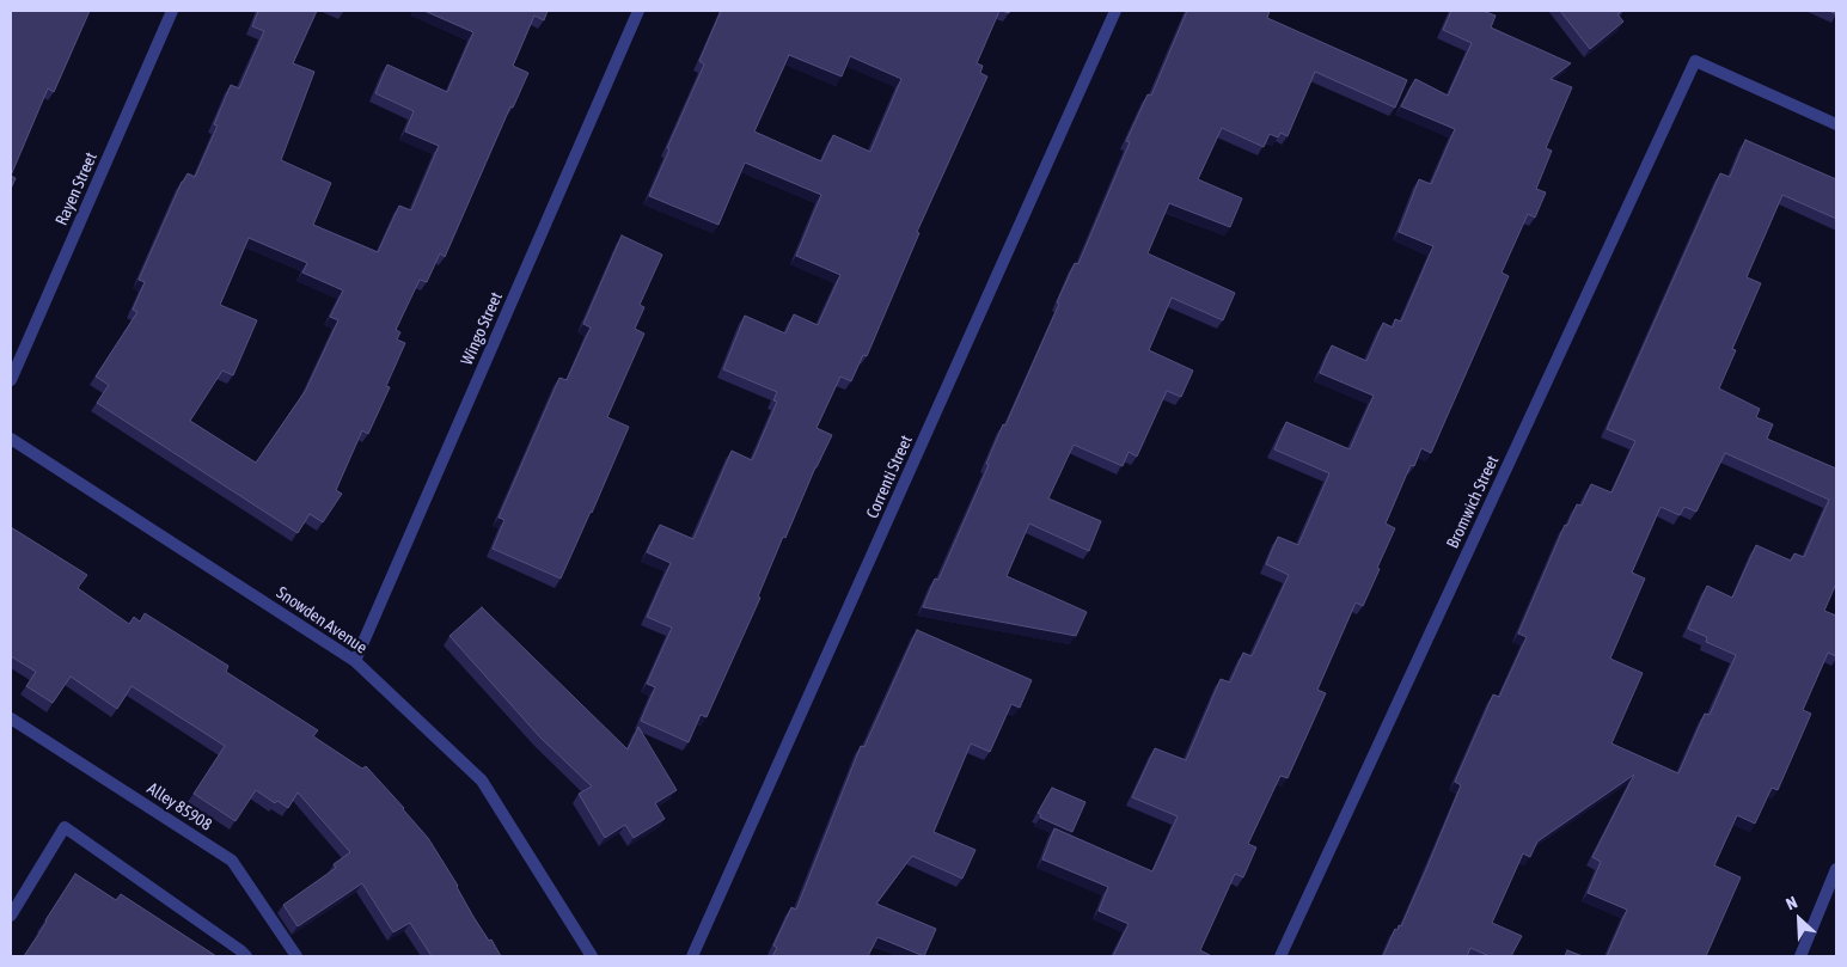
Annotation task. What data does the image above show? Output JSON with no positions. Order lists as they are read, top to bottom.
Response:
{
  "streets": {
    "street": [
      "Rayen Street",
      "Wingo Street",
      "Correnti Street",
      "Bromwich Street",
      "Snowden Avenue",
      "Alley 85908"
    ]
  },
  "crossings": [
    ["Wingo Street", "Snowden Avenue"]
  ],
  "north": "top left"
}
